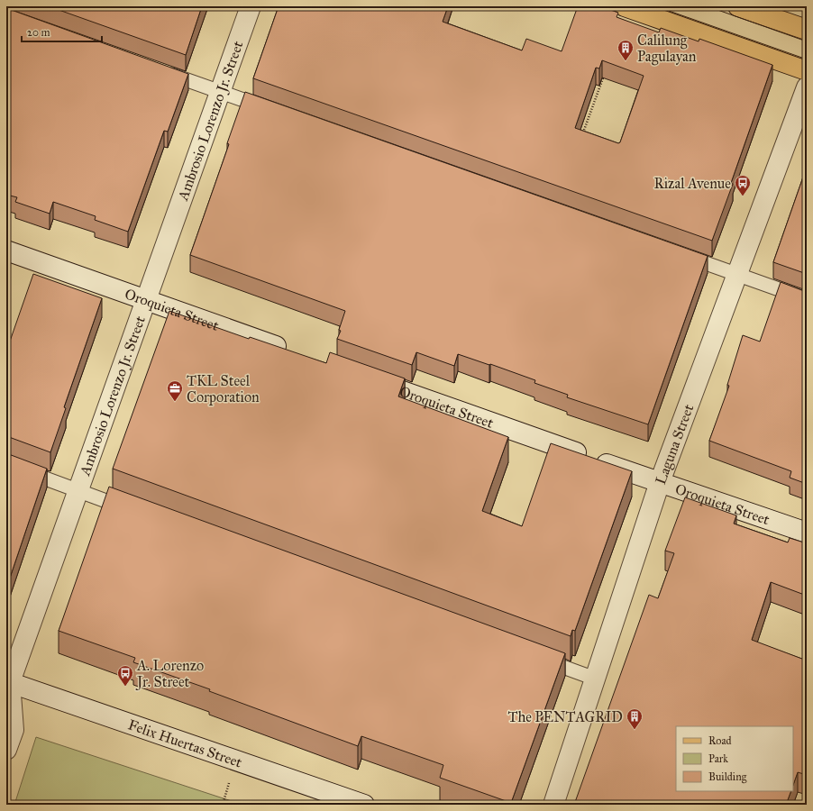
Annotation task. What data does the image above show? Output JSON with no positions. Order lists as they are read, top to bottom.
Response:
{
  "streets": {
    "street": [
      "Ambrosio Lorenzo Jr. Street",
      "Oroquieta Street",
      "Laguna Street",
      "Felix Huertas Street"
    ]
  },
  "crossings": [
    ["Ambrosio Lorenzo Jr. Street", "Oroquieta Street"],
    ["Ambrosio Lorenzo Jr. Street", "Felix Huertas Street"],
    ["Oroquieta Street", "Laguna Street"]
  ],
  "places": {
    "building": ["Calilung Pagulayan", "The PENTAGRID"],
    "bus stop": ["Rizal Avenue", "A. Lorenzo Jr. Street"],
    "office": ["TKL Steel Corporation"]
  },
  "legend": ["Road", "Park", "Building"],
  "scale_bar": "20 m"
}
